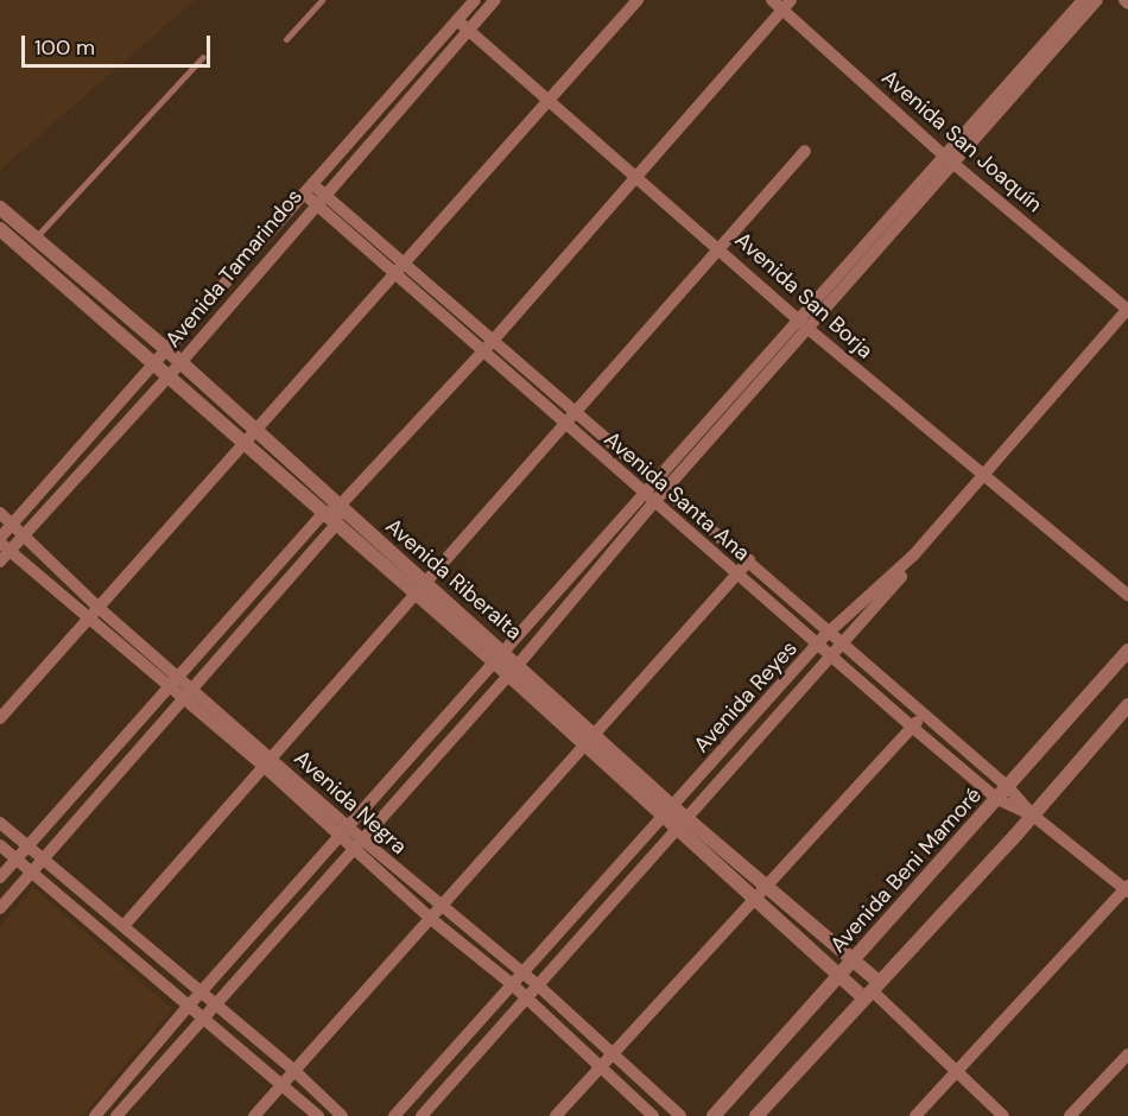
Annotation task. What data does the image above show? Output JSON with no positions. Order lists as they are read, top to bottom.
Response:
{
  "streets": {
    "street": [
      "Avenida San Joaquín",
      "Avenida Tamarindos",
      "Avenida San Borja",
      "Avenida Santa Ana",
      "Avenida Riberalta",
      "Avenida Reyes",
      "Avenida Negra",
      "Avenida Beni Mamoré"
    ]
  },
  "crossings": [
    ["Avenida San Joaquín", "Avenida Reyes"],
    ["Avenida Tamarindos", "Avenida San Borja"],
    ["Avenida Tamarindos", "Avenida Santa Ana"],
    ["Avenida Tamarindos", "Avenida Riberalta"],
    ["Avenida Tamarindos", "Avenida Negra"],
    ["Avenida San Borja", "Avenida Reyes"],
    ["Avenida Santa Ana", "Avenida Reyes"],
    ["Avenida Santa Ana", "Avenida Beni Mamoré"],
    ["Avenida Riberalta", "Avenida Reyes"],
    ["Avenida Riberalta", "Avenida Beni Mamoré"],
    ["Avenida Reyes", "Avenida Negra"]
  ],
  "scale_bar": "100 m"
}
